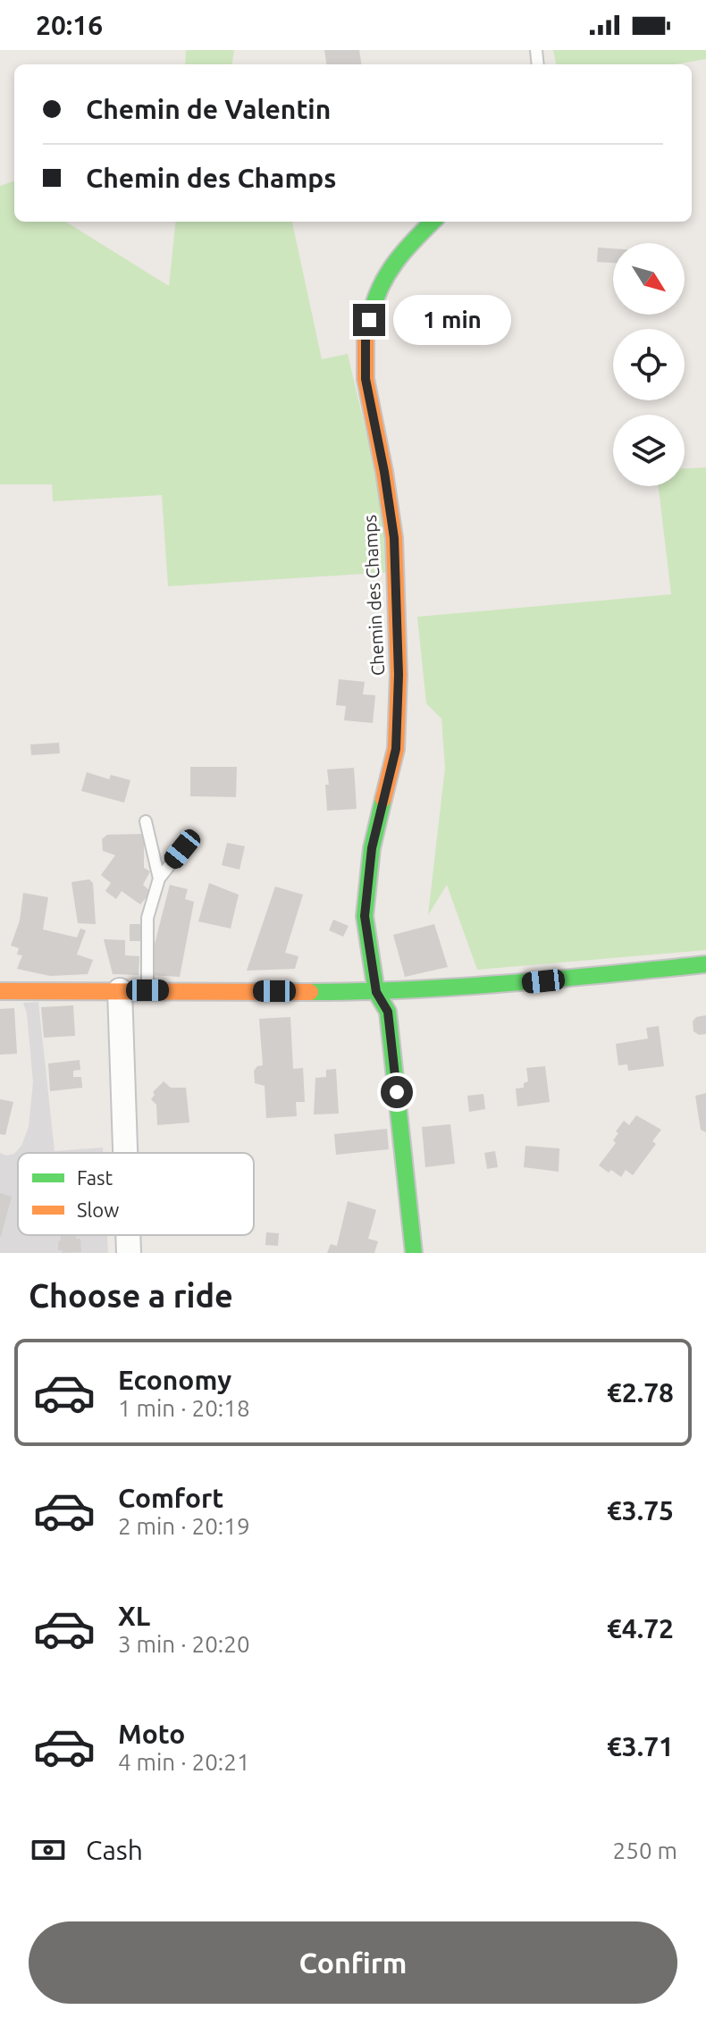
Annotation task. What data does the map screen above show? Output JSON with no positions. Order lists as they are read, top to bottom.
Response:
{
  "streets": {
    "street": ["Chemin des Champs"]
  },
  "legend": ["Fast", "Slow"],
  "north": "bottom right",
  "page": {
    "status": "20:16",
    "banner": ["Chemin de Valentin", "Chemin des Champs"],
    "bubble": "1 min",
    "heading": "Choose a ride",
    "list": [
      {
        "name": "Economy",
        "note": "1 min · 20:18",
        "value": "€2.78"
      },
      {
        "name": "Comfort",
        "note": "2 min · 20:19",
        "value": "€3.75"
      },
      {
        "name": "XL",
        "note": "3 min · 20:20",
        "value": "€4.72"
      },
      {
        "name": "Moto",
        "note": "4 min · 20:21",
        "value": "€3.71"
      }
    ],
    "pay": ["Cash", "250 m"],
    "buttons": "Confirm"
  }
}
